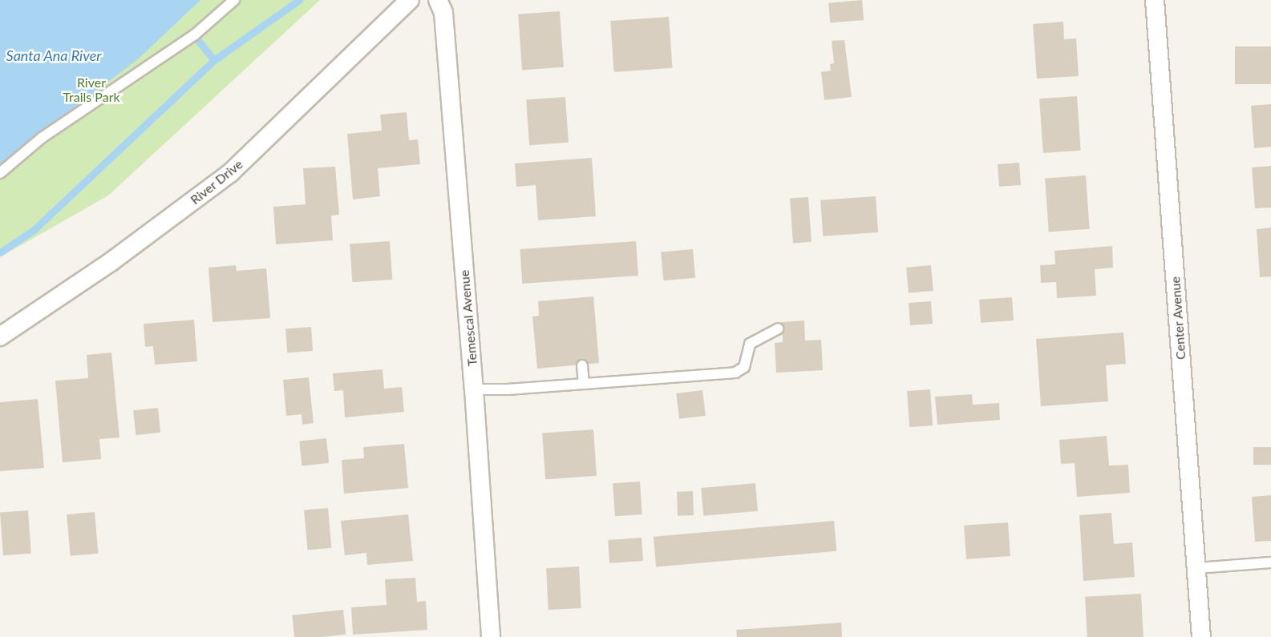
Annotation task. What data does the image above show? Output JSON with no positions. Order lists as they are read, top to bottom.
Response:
{
  "streets": {
    "street": ["River Drive", "Temescal Avenue", "Center Avenue"]
  },
  "water": ["Santa Ana River"],
  "parks": ["River Trails Park"]
}
